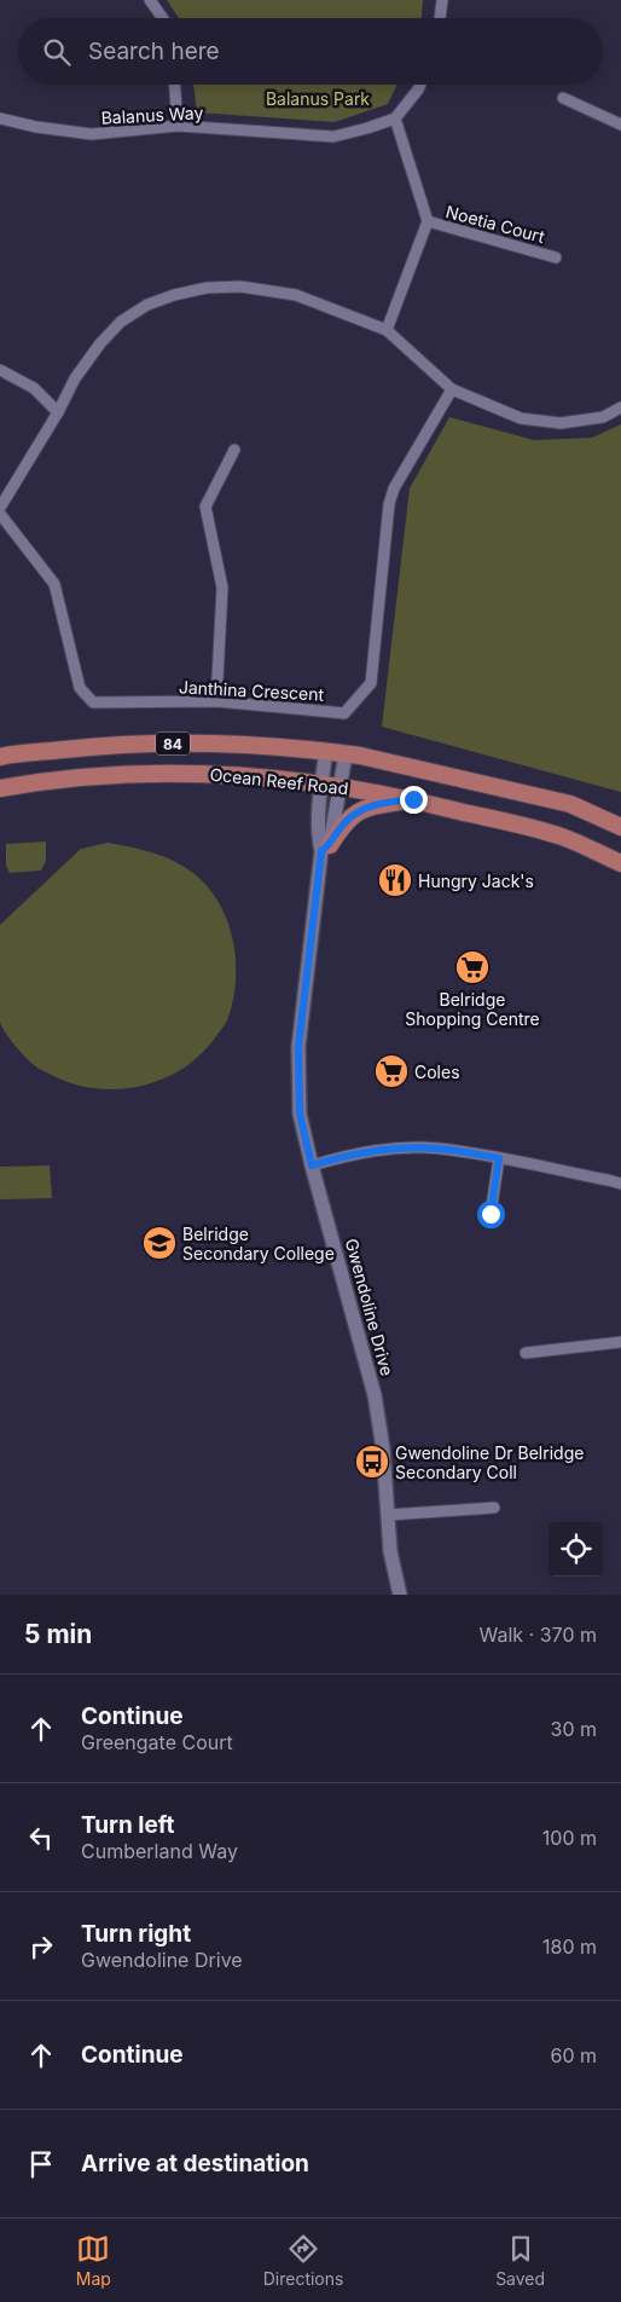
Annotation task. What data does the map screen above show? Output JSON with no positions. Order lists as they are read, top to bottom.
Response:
{
  "streets": {
    "main road": ["84", "Ocean Reef Road"],
    "street": [
      "Balanus Way",
      "Noetia Court",
      "Janthina Crescent",
      "Gwendoline Drive"
    ]
  },
  "crossings": [
    ["Ocean Reef Road", "Gwendoline Drive"]
  ],
  "parks": ["Balanus Park"],
  "places": {
    "restaurant": ["Hungry Jack's"],
    "supermarket": ["Belridge Shopping Centre", "Coles"],
    "school or university": ["Belridge Secondary College"],
    "bus stop": ["Gwendoline Dr Belridge Secondary Coll"]
  },
  "page": {
    "search": "Search here",
    "heading": ["5 min", "Walk · 370 m"],
    "list": [
      ["Continue", "Greengate Court", "30 m"],
      ["Turn left", "Cumberland Way", "100 m"],
      ["Turn right", "Gwendoline Drive", "180 m"],
      ["Continue", "60 m"],
      "Arrive at destination"
    ],
    "nav": ["Map", "Directions", "Saved"]
  }
}
